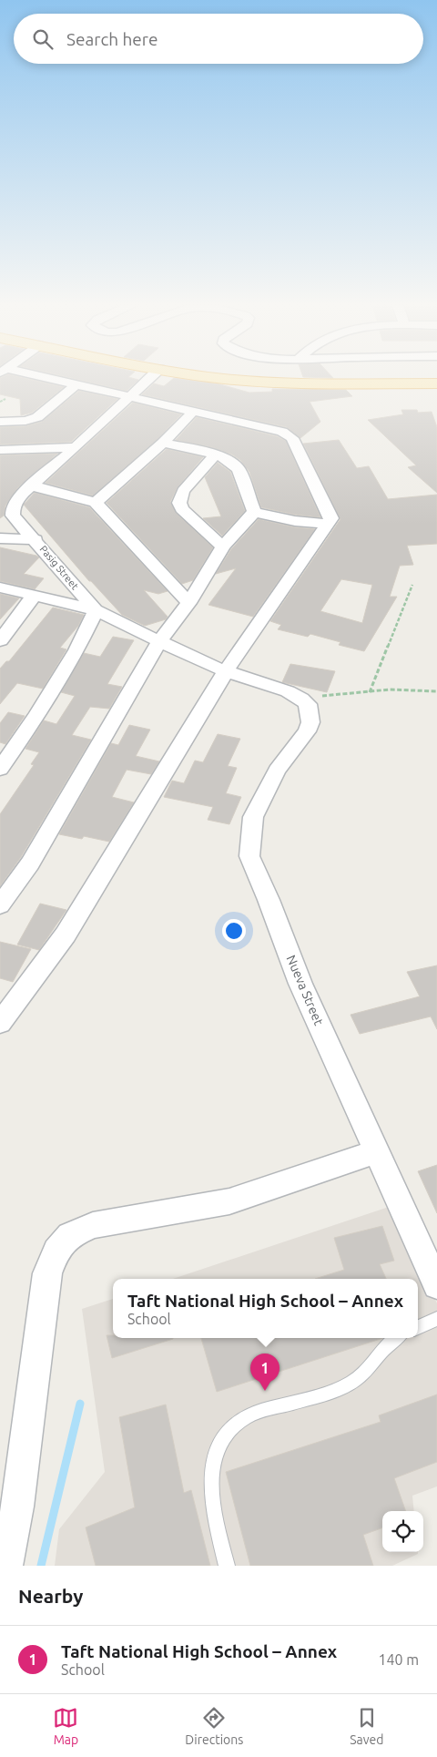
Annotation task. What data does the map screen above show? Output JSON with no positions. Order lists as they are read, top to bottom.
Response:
{
  "streets": {
    "street": ["Pasig Street", "Nueva Street"]
  },
  "crossings": [
    ["Pasig Street", "Nueva Street"]
  ],
  "page": {
    "search": "Search here",
    "popup": ["Taft National High School – Annex", "School"],
    "pins": "1",
    "heading": "Nearby",
    "list": [
      {
        "mark": "1",
        "name": "Taft National High School – Annex",
        "note": "School",
        "value": "140 m"
      }
    ],
    "nav": ["Map", "Directions", "Saved"]
  }
}
